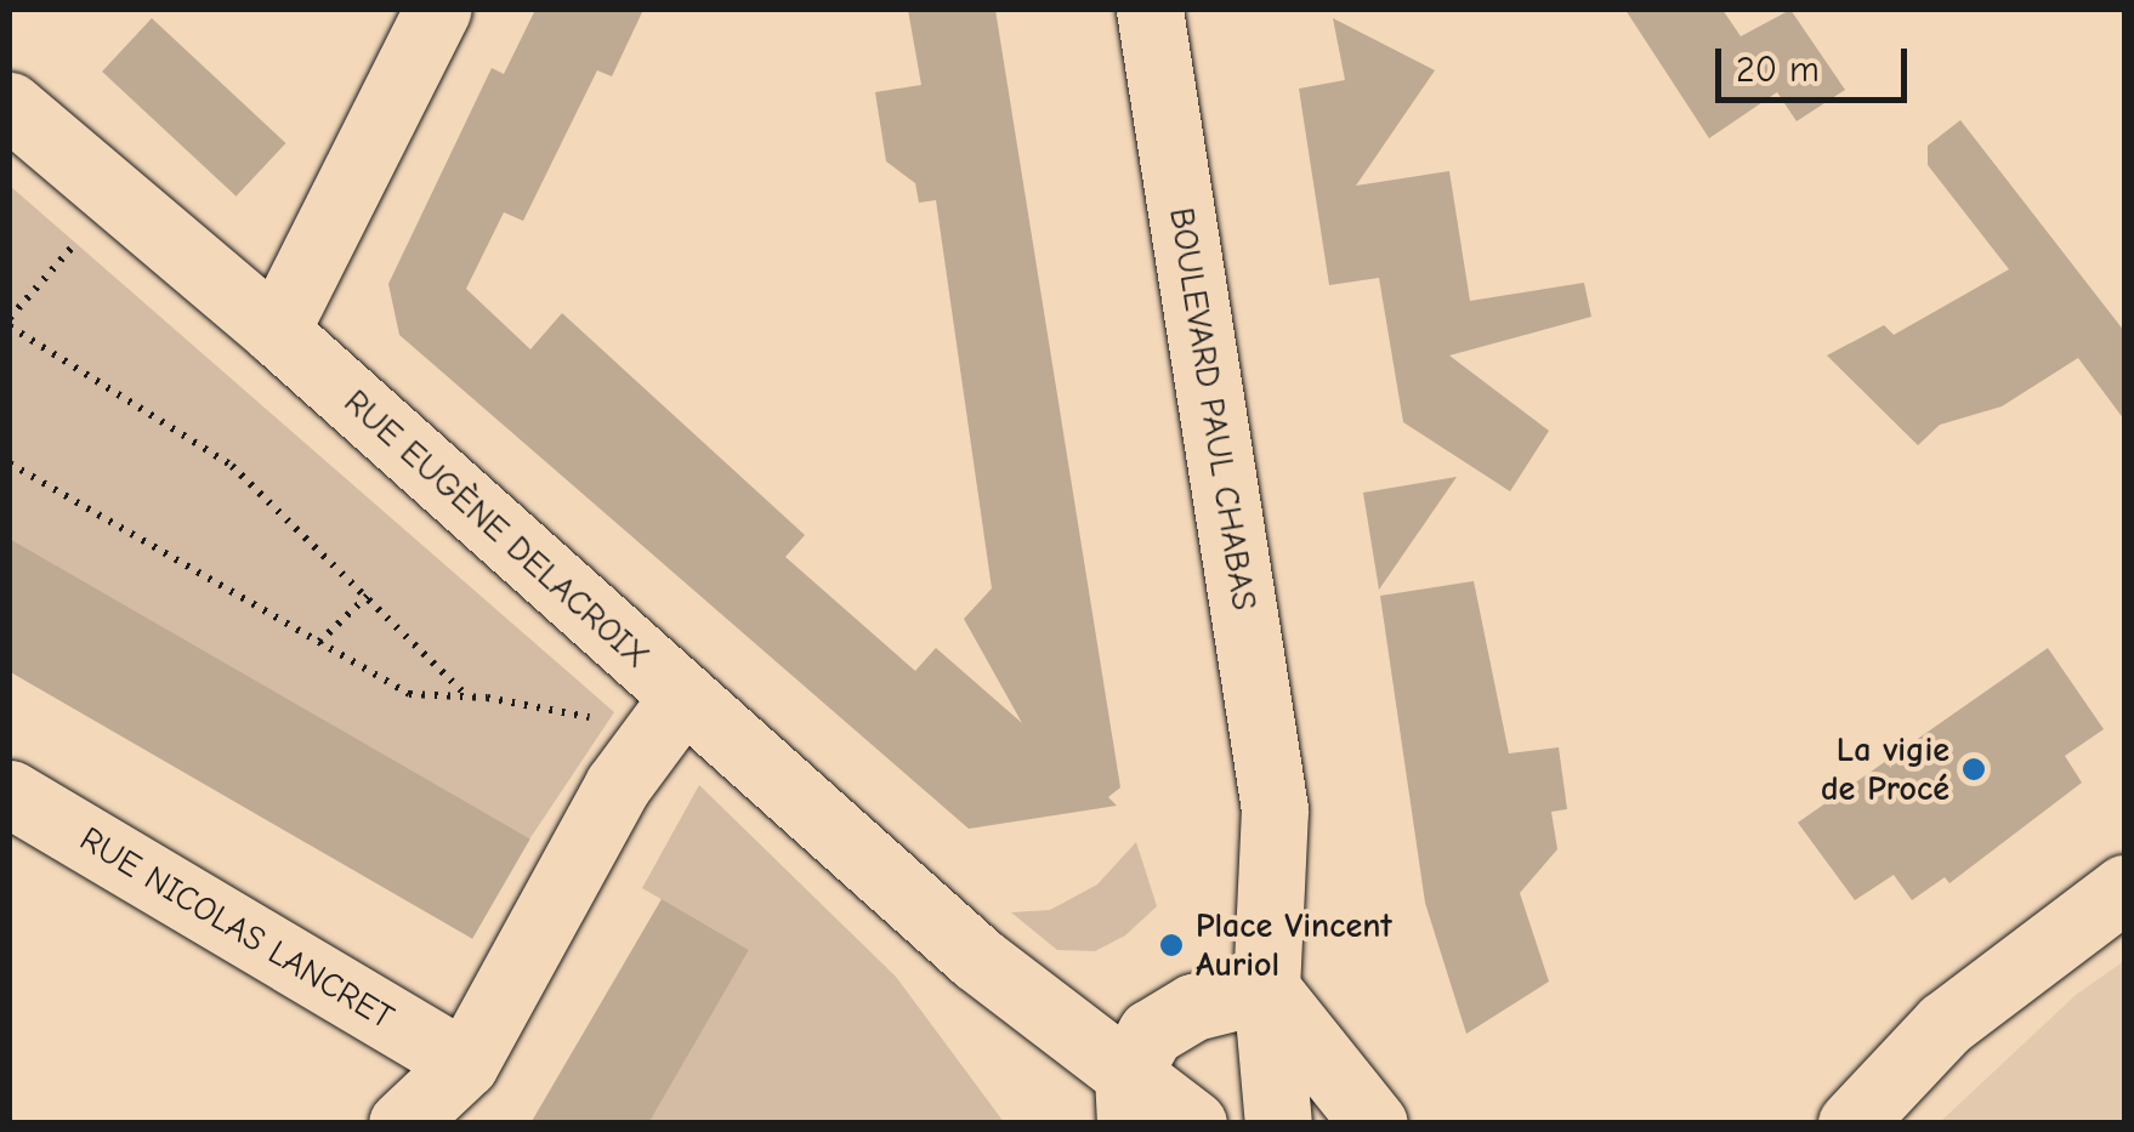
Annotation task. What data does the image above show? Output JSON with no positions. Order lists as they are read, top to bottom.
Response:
{
  "streets": {
    "street": ["BOULEVARD PAUL CHABAS", "RUE EUGÈNE DELACROIX", "RUE NICOLAS LANCRET"]
  },
  "places": ["La vigie de Procé", "Place Vincent Auriol"],
  "scale_bar": "20 m"
}
